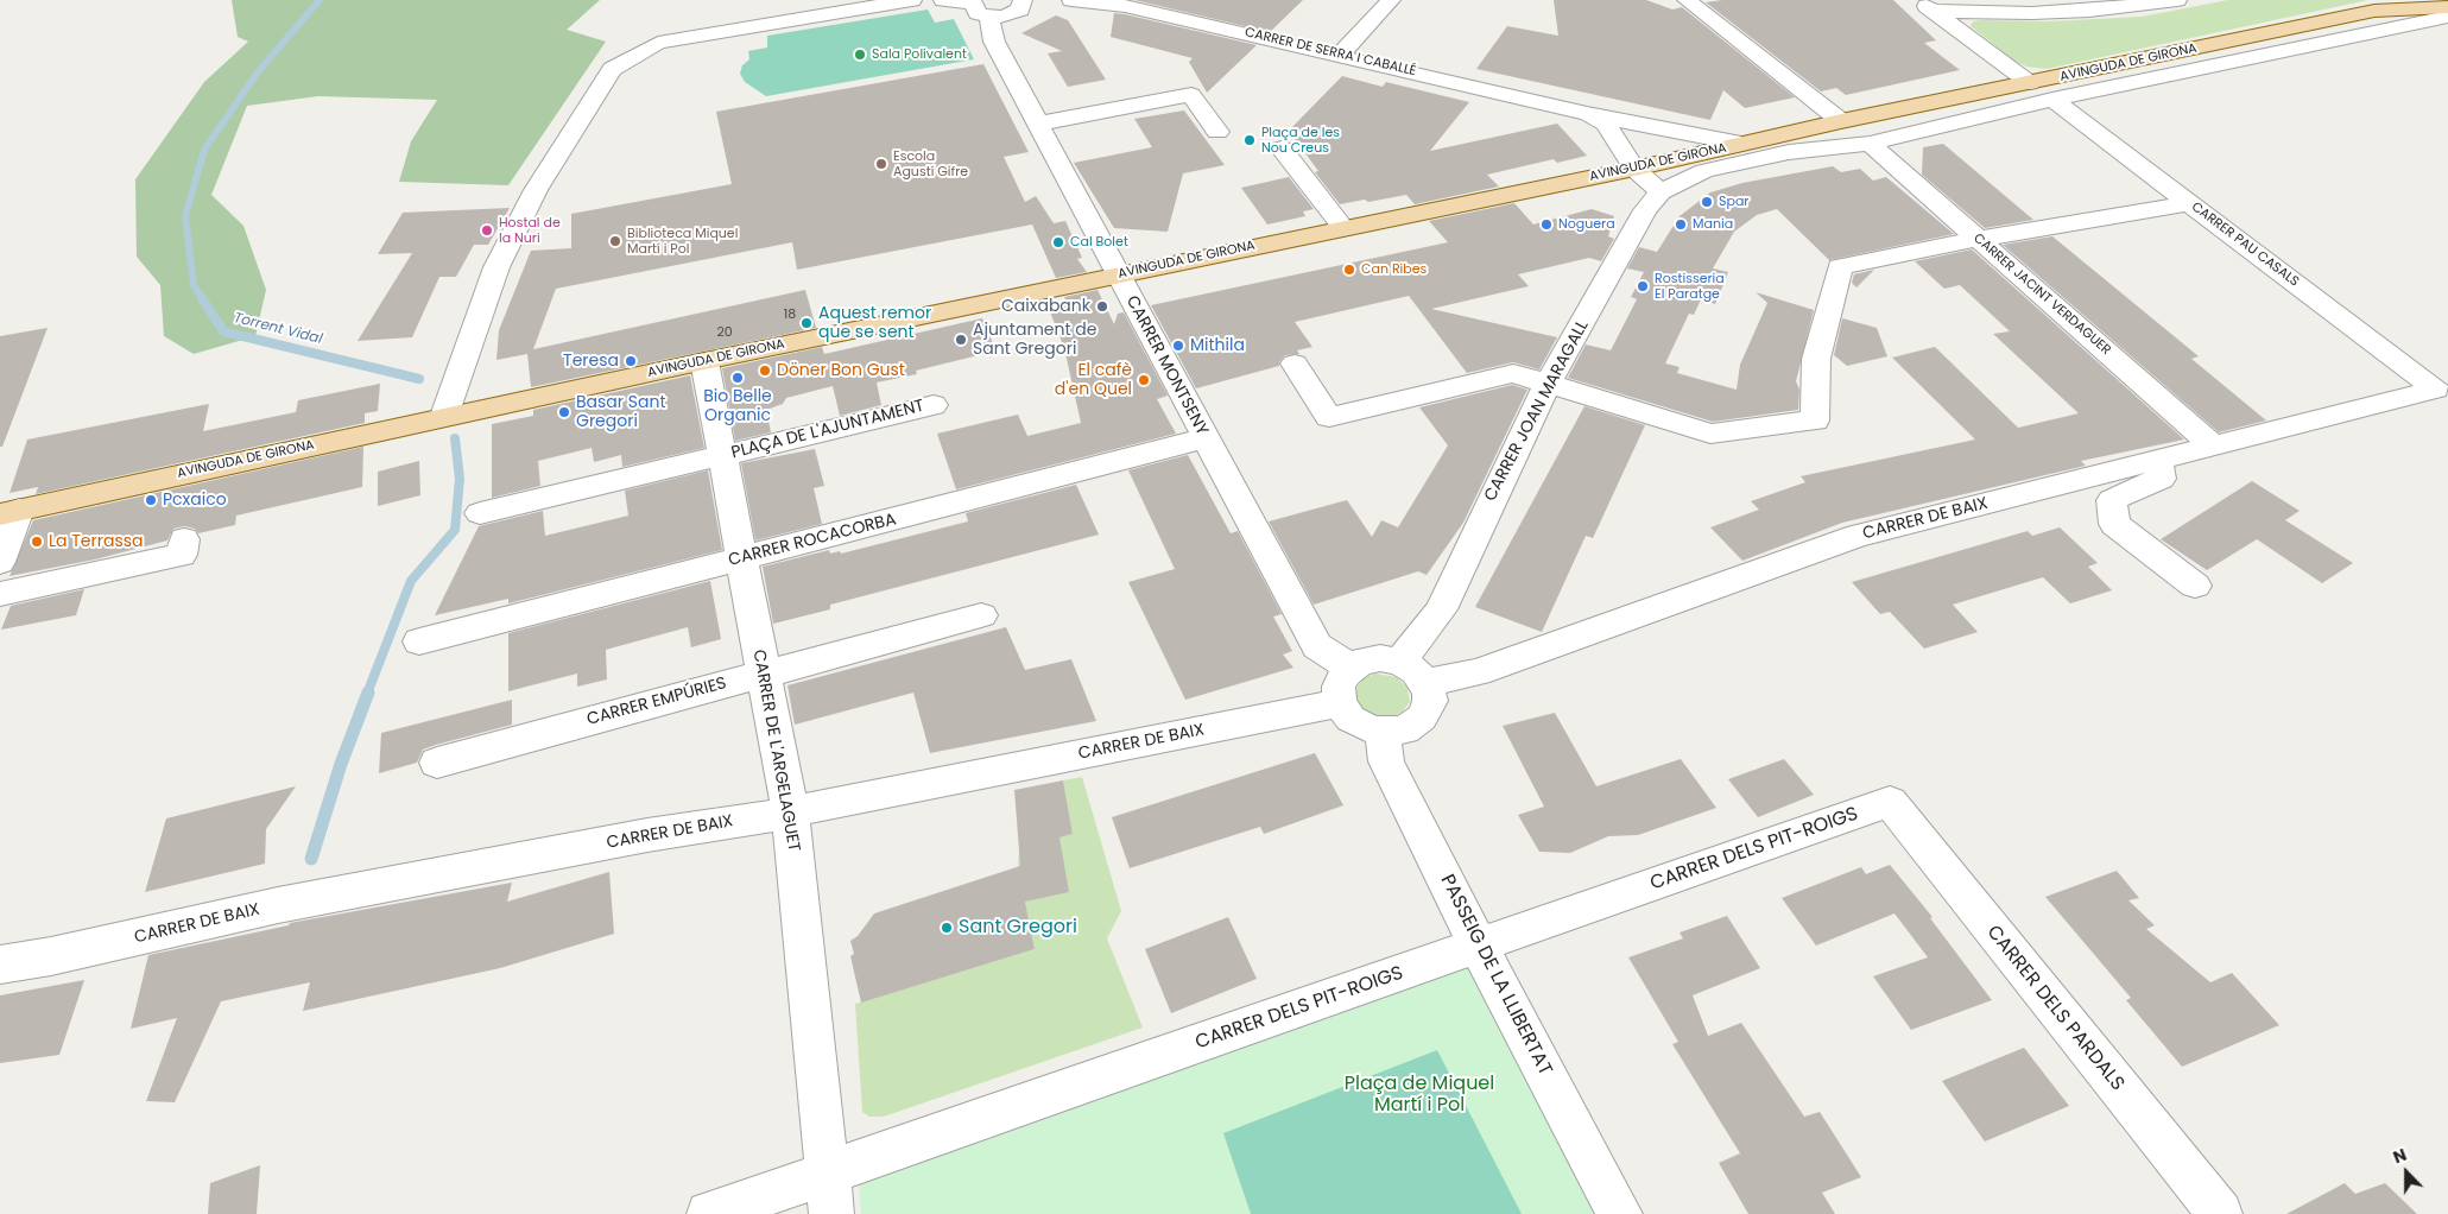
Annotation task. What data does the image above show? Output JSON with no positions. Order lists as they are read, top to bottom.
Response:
{
  "streets": {
    "main road": ["AVINGUDA DE GIRONA"],
    "street": [
      "CARRER DE SERRA I CABALLÉ",
      "CARRER PAU CASALS",
      "CARRER JACINT VERDAGUER",
      "CARRER MONTSENY",
      "CARRER JOAN MARAGALL",
      "PLAÇA DE L'AJUNTAMENT",
      "CARRER DE BAIX",
      "CARRER ROCACORBA",
      "CARRER EMPÚRIES",
      "CARRER DE L'ARGELAGUET",
      "CARRER DELS PIT-ROIGS",
      "PASSEIG DE LA LLIBERTAT",
      "CARRER DELS PARDALS"
    ]
  },
  "crossings": [
    ["CARRER DE SERRA I CABALLÉ", "AVINGUDA DE GIRONA"],
    ["AVINGUDA DE GIRONA", "CARRER PAU CASALS"],
    ["AVINGUDA DE GIRONA", "CARRER JACINT VERDAGUER"],
    ["AVINGUDA DE GIRONA", "CARRER MONTSENY"],
    ["AVINGUDA DE GIRONA", "CARRER JOAN MARAGALL"],
    ["AVINGUDA DE GIRONA", "CARRER DE L'ARGELAGUET"],
    ["CARRER PAU CASALS", "CARRER DE BAIX"],
    ["CARRER JACINT VERDAGUER", "CARRER DE BAIX"],
    ["CARRER MONTSENY", "CARRER JOAN MARAGALL"],
    ["CARRER MONTSENY", "CARRER DE BAIX"],
    ["CARRER MONTSENY", "CARRER ROCACORBA"],
    ["CARRER MONTSENY", "PASSEIG DE LA LLIBERTAT"],
    ["CARRER JOAN MARAGALL", "CARRER DE BAIX"],
    ["CARRER JOAN MARAGALL", "PASSEIG DE LA LLIBERTAT"],
    ["PLAÇA DE L'AJUNTAMENT", "CARRER DE L'ARGELAGUET"],
    ["CARRER DE BAIX", "CARRER DE L'ARGELAGUET"],
    ["CARRER DE BAIX", "PASSEIG DE LA LLIBERTAT"],
    ["CARRER ROCACORBA", "CARRER DE L'ARGELAGUET"],
    ["CARRER EMPÚRIES", "CARRER DE L'ARGELAGUET"],
    ["CARRER DE L'ARGELAGUET", "CARRER DELS PIT-ROIGS"],
    ["CARRER DELS PIT-ROIGS", "PASSEIG DE LA LLIBERTAT"],
    ["CARRER DELS PIT-ROIGS", "CARRER DELS PARDALS"]
  ],
  "water": ["Torrent Vidal"],
  "parks": ["Plaça de Miquel Martí i Pol"],
  "places": [
    "Sala Polivalent",
    "Plaça de les Nou Creus",
    "Escola Agustí Gifre",
    "Spar",
    "Noguera",
    "Mania",
    "Hostal de la Nuri",
    "Biblioteca Miquel Martí i Pol",
    "Cal Bolet",
    "Can Ribes",
    "Rostisseria El Paratge",
    "Caixabank",
    "Aquest remor que se sent",
    "Ajuntament de Sant Gregori",
    "Mithila",
    "Teresa",
    "Döner Bon Gust",
    "Bio Belle Organic",
    "El cafè d'en Quel",
    "Basar Sant Gregori",
    "Pcxaico",
    "La Terrassa",
    "Sant Gregori"
  ],
  "house_numbers": ["18", "20"],
  "north": "top"
}
